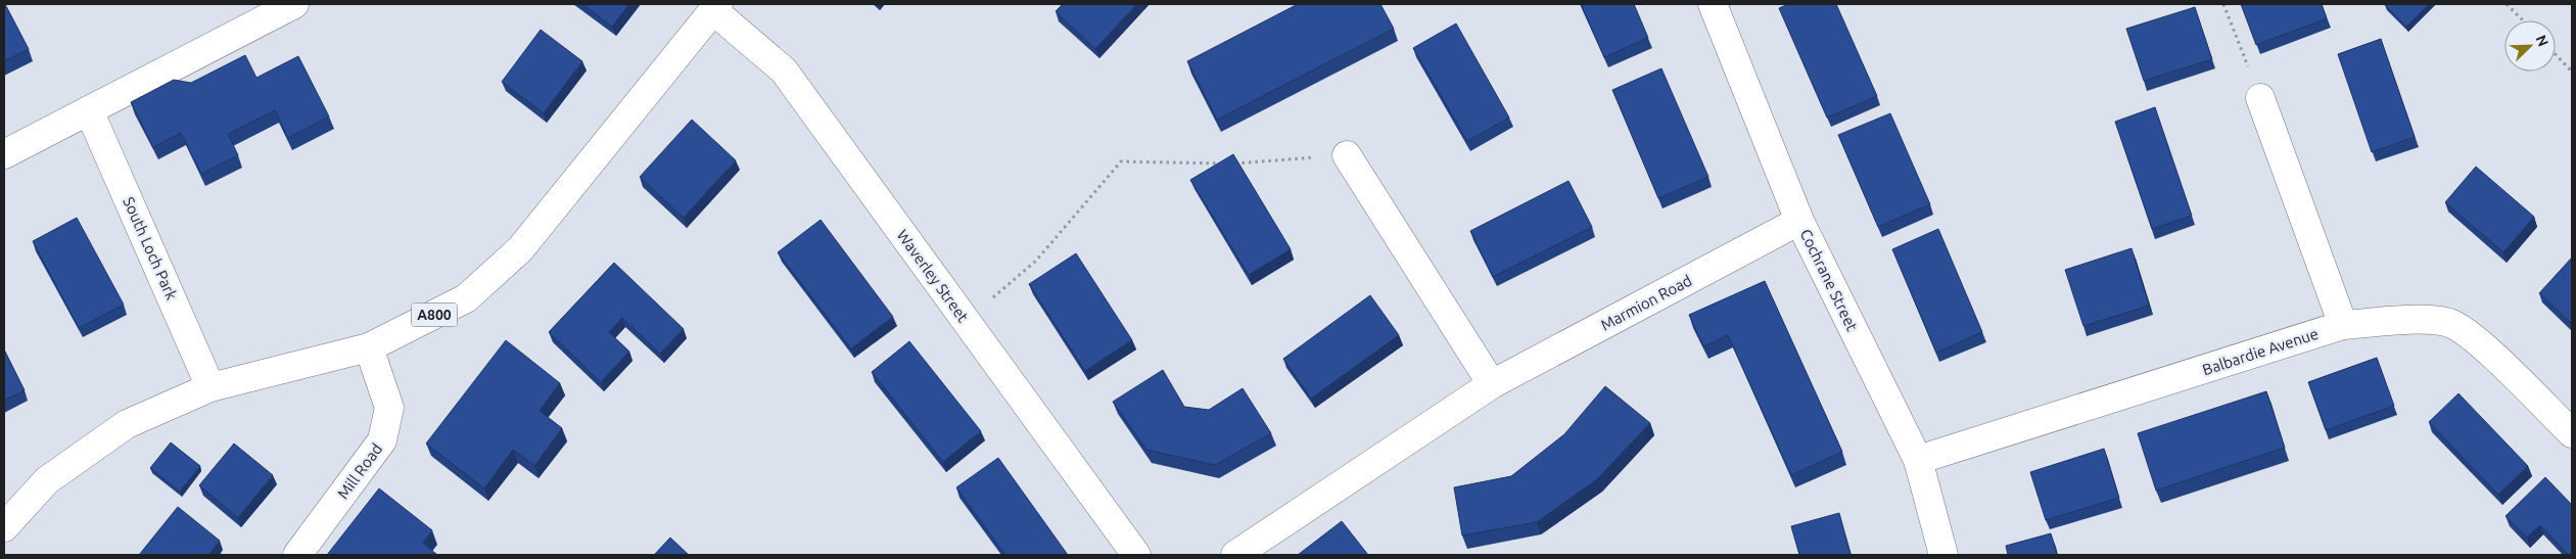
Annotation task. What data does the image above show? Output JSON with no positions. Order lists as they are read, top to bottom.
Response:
{
  "streets": {
    "street": [
      "South Loch Park",
      "Waverley Street",
      "Cochrane Street",
      "Marmion Road",
      "A800",
      "Balbardie Avenue",
      "Mill Road"
    ]
  },
  "crossings": [
    ["South Loch Park", "A800"],
    ["Waverley Street", "A800"],
    ["Cochrane Street", "Marmion Road"],
    ["Cochrane Street", "Balbardie Avenue"],
    ["A800", "Mill Road"]
  ],
  "north": "top right"
}
